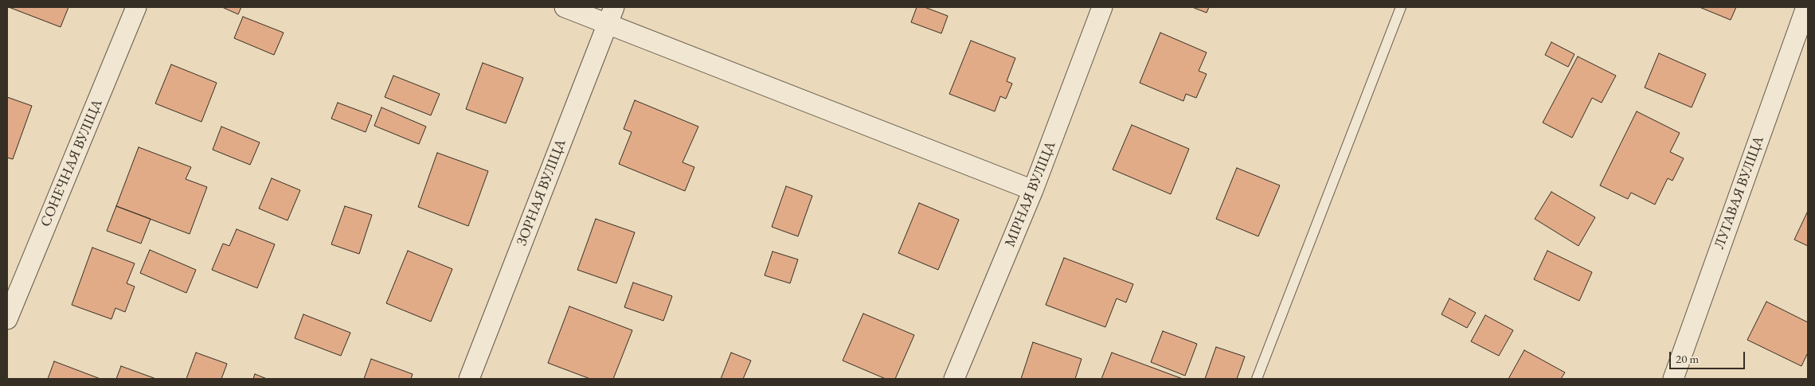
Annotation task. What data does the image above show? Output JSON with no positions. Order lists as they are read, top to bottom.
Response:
{
  "streets": {
    "street": [
      "СОНЕЧНАЯ ВУЛІЦА",
      "ЗОРНАЯ ВУЛІЦА",
      "ЛУГАВАЯ ВУЛІЦА",
      "МІРНАЯ ВУЛІЦА"
    ]
  },
  "scale_bar": "20 m"
}
